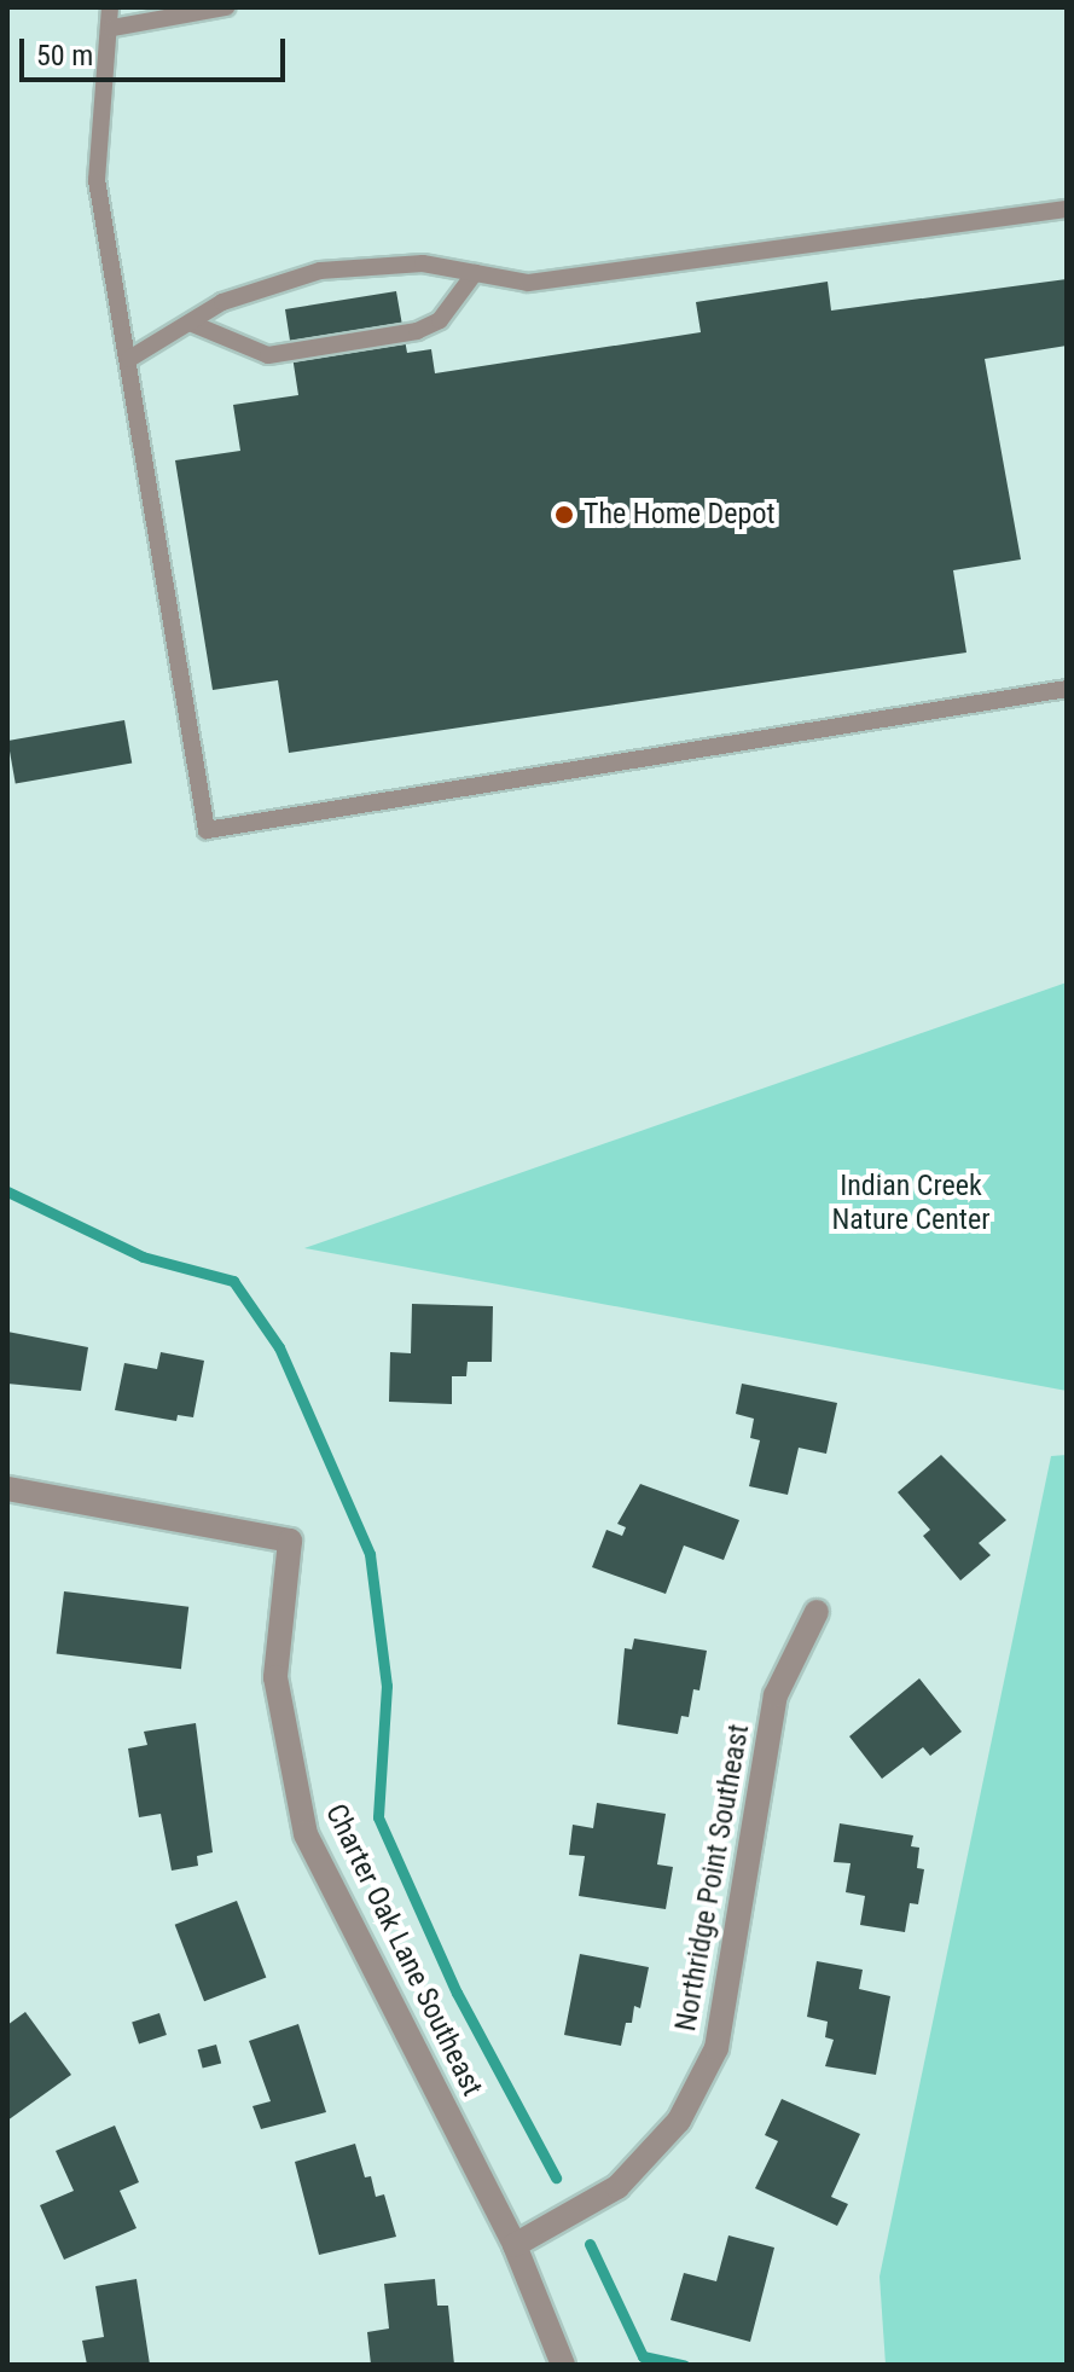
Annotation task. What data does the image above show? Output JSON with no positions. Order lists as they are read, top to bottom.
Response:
{
  "streets": {
    "street": ["Northridge Point Southeast", "Charter Oak Lane Southeast"]
  },
  "crossings": [
    ["Northridge Point Southeast", "Charter Oak Lane Southeast"]
  ],
  "parks": ["Indian Creek Nature Center"],
  "places": ["The Home Depot"],
  "scale_bar": "50 m"
}
